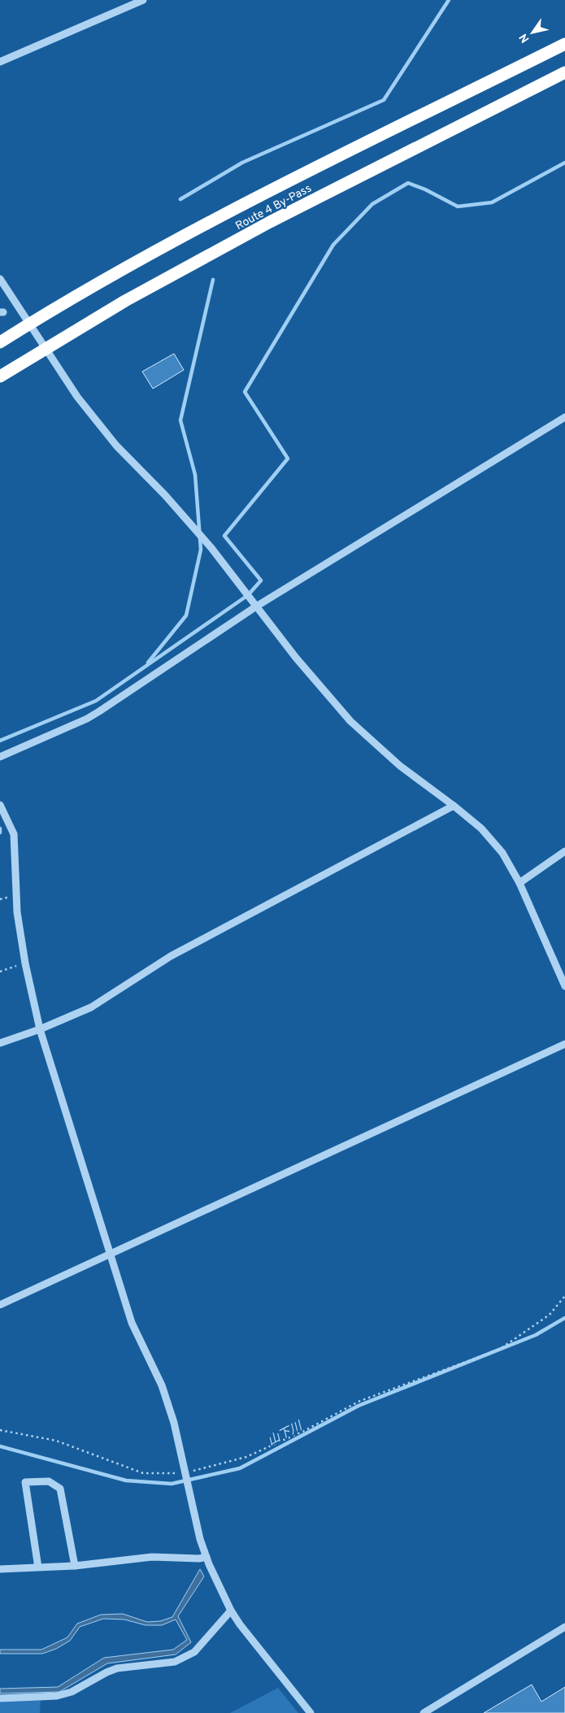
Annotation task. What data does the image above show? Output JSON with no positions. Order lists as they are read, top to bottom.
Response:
{
  "streets": {
    "highway": ["Route 4 By-Pass"]
  },
  "water": ["山下川"],
  "north": "bottom left"
}
